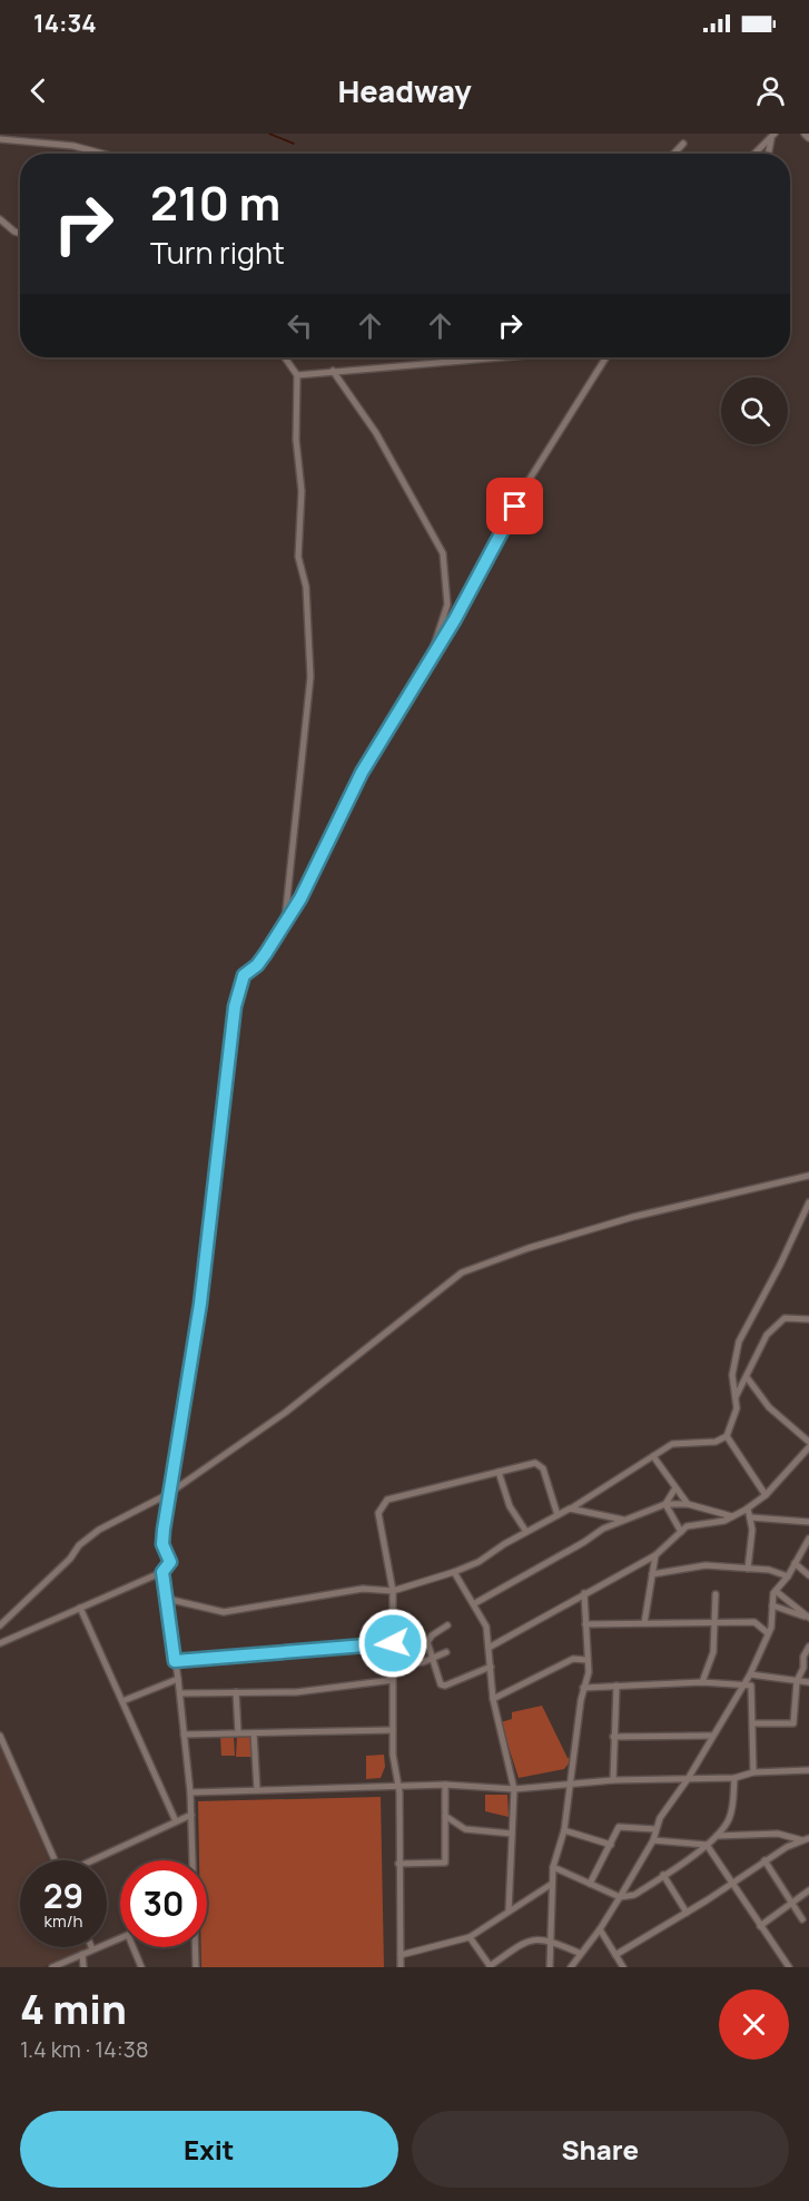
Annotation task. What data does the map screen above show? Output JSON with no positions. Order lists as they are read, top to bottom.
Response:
{
  "page": {
    "status": "14:34",
    "header": "Headway",
    "turn": ["210 m", "Turn right"],
    "speed": "29 km/h",
    "limit": "30",
    "heading": ["4 min", "1.4 km · 14:38"],
    "buttons": ["Exit", "Share"]
  }
}
